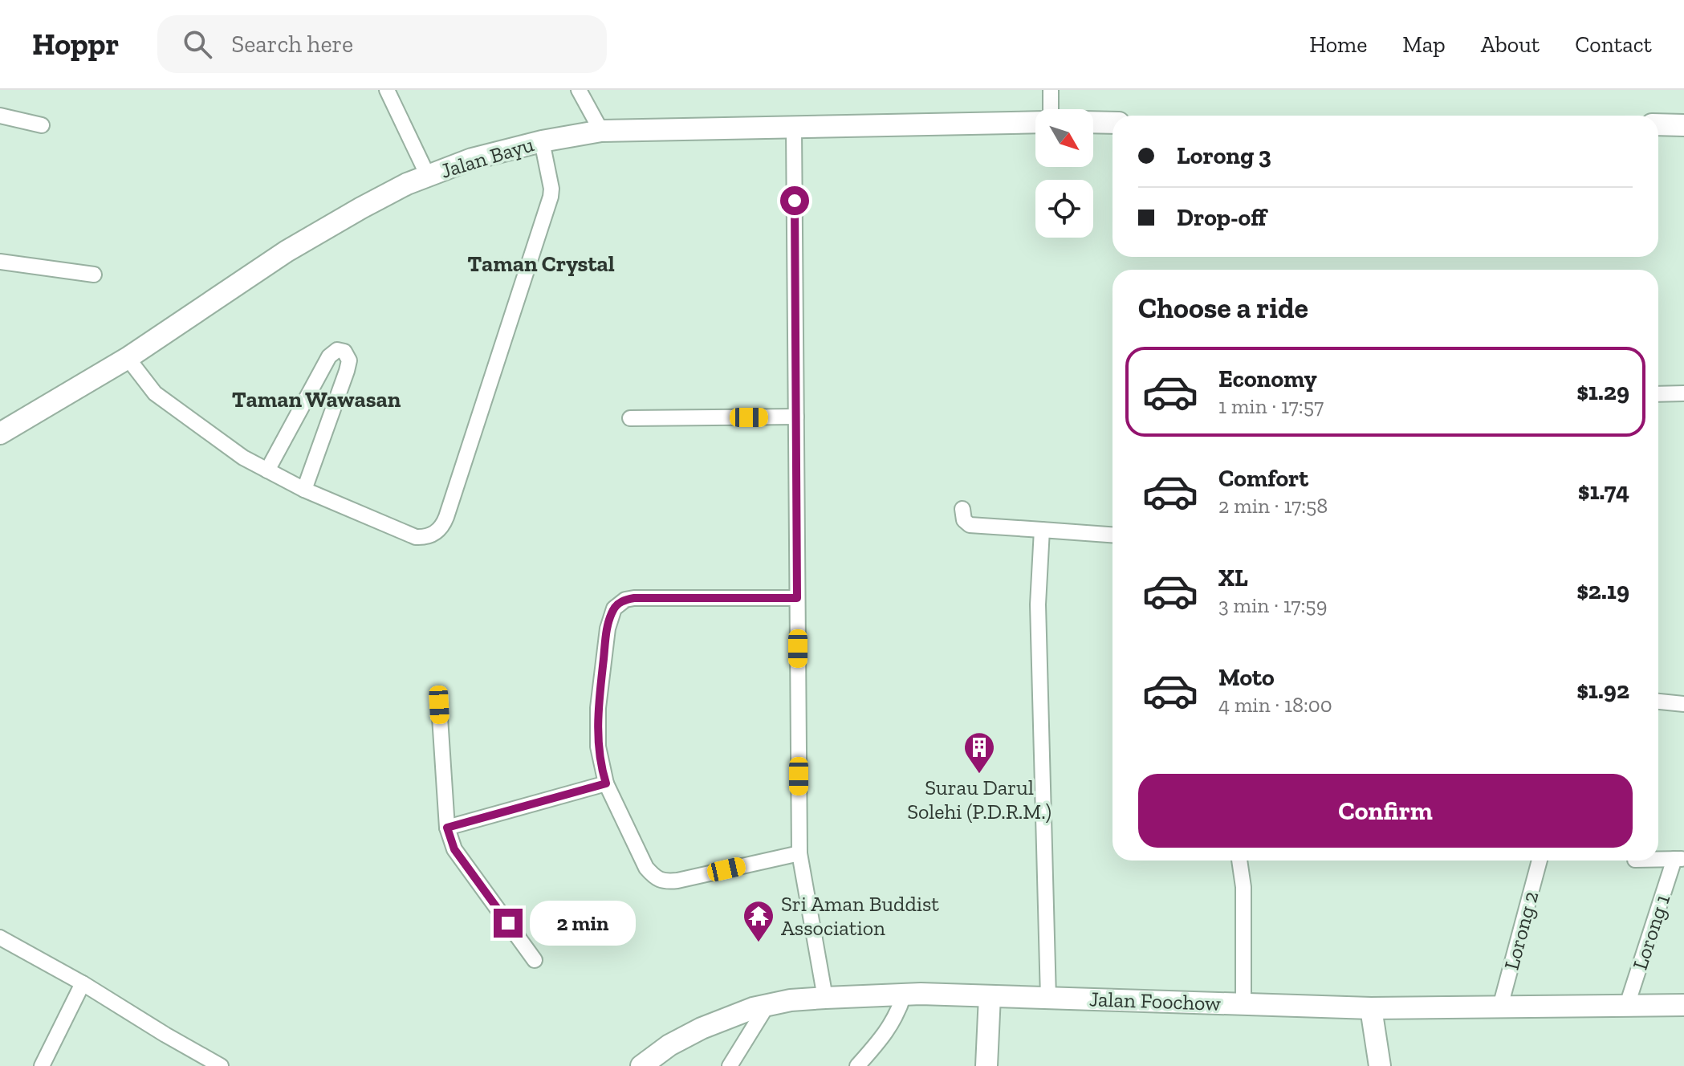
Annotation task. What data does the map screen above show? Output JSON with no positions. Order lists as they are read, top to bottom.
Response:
{
  "streets": {
    "street": [
      "Jalan Bayu",
      "Lorong 2",
      "Lorong 1",
      "Jalan Foochow"
    ]
  },
  "crossings": [
    ["Lorong 2", "Jalan Foochow"],
    ["Lorong 1", "Jalan Foochow"]
  ],
  "districts": ["Taman Crystal", "Taman Wawasan"],
  "places": {
    "building": ["Surau Darul Solehi (P.D.R.M.)"],
    "temple": ["Sri Aman Buddist Association"]
  },
  "north": "bottom right",
  "page": {
    "header": "Hoppr",
    "search": "Search here",
    "nav": [
      "Home",
      "Map",
      "About",
      "Contact"
    ],
    "banner": ["Lorong 3", "Drop-off"],
    "heading": "Choose a ride",
    "list": [
      {
        "name": "Economy",
        "note": "1 min · 17:57",
        "value": "$1.29"
      },
      {
        "name": "Comfort",
        "note": "2 min · 17:58",
        "value": "$1.74"
      },
      {
        "name": "XL",
        "note": "3 min · 17:59",
        "value": "$2.19"
      },
      {
        "name": "Moto",
        "note": "4 min · 18:00",
        "value": "$1.92"
      }
    ],
    "buttons": "Confirm",
    "bubble": "2 min"
  }
}
